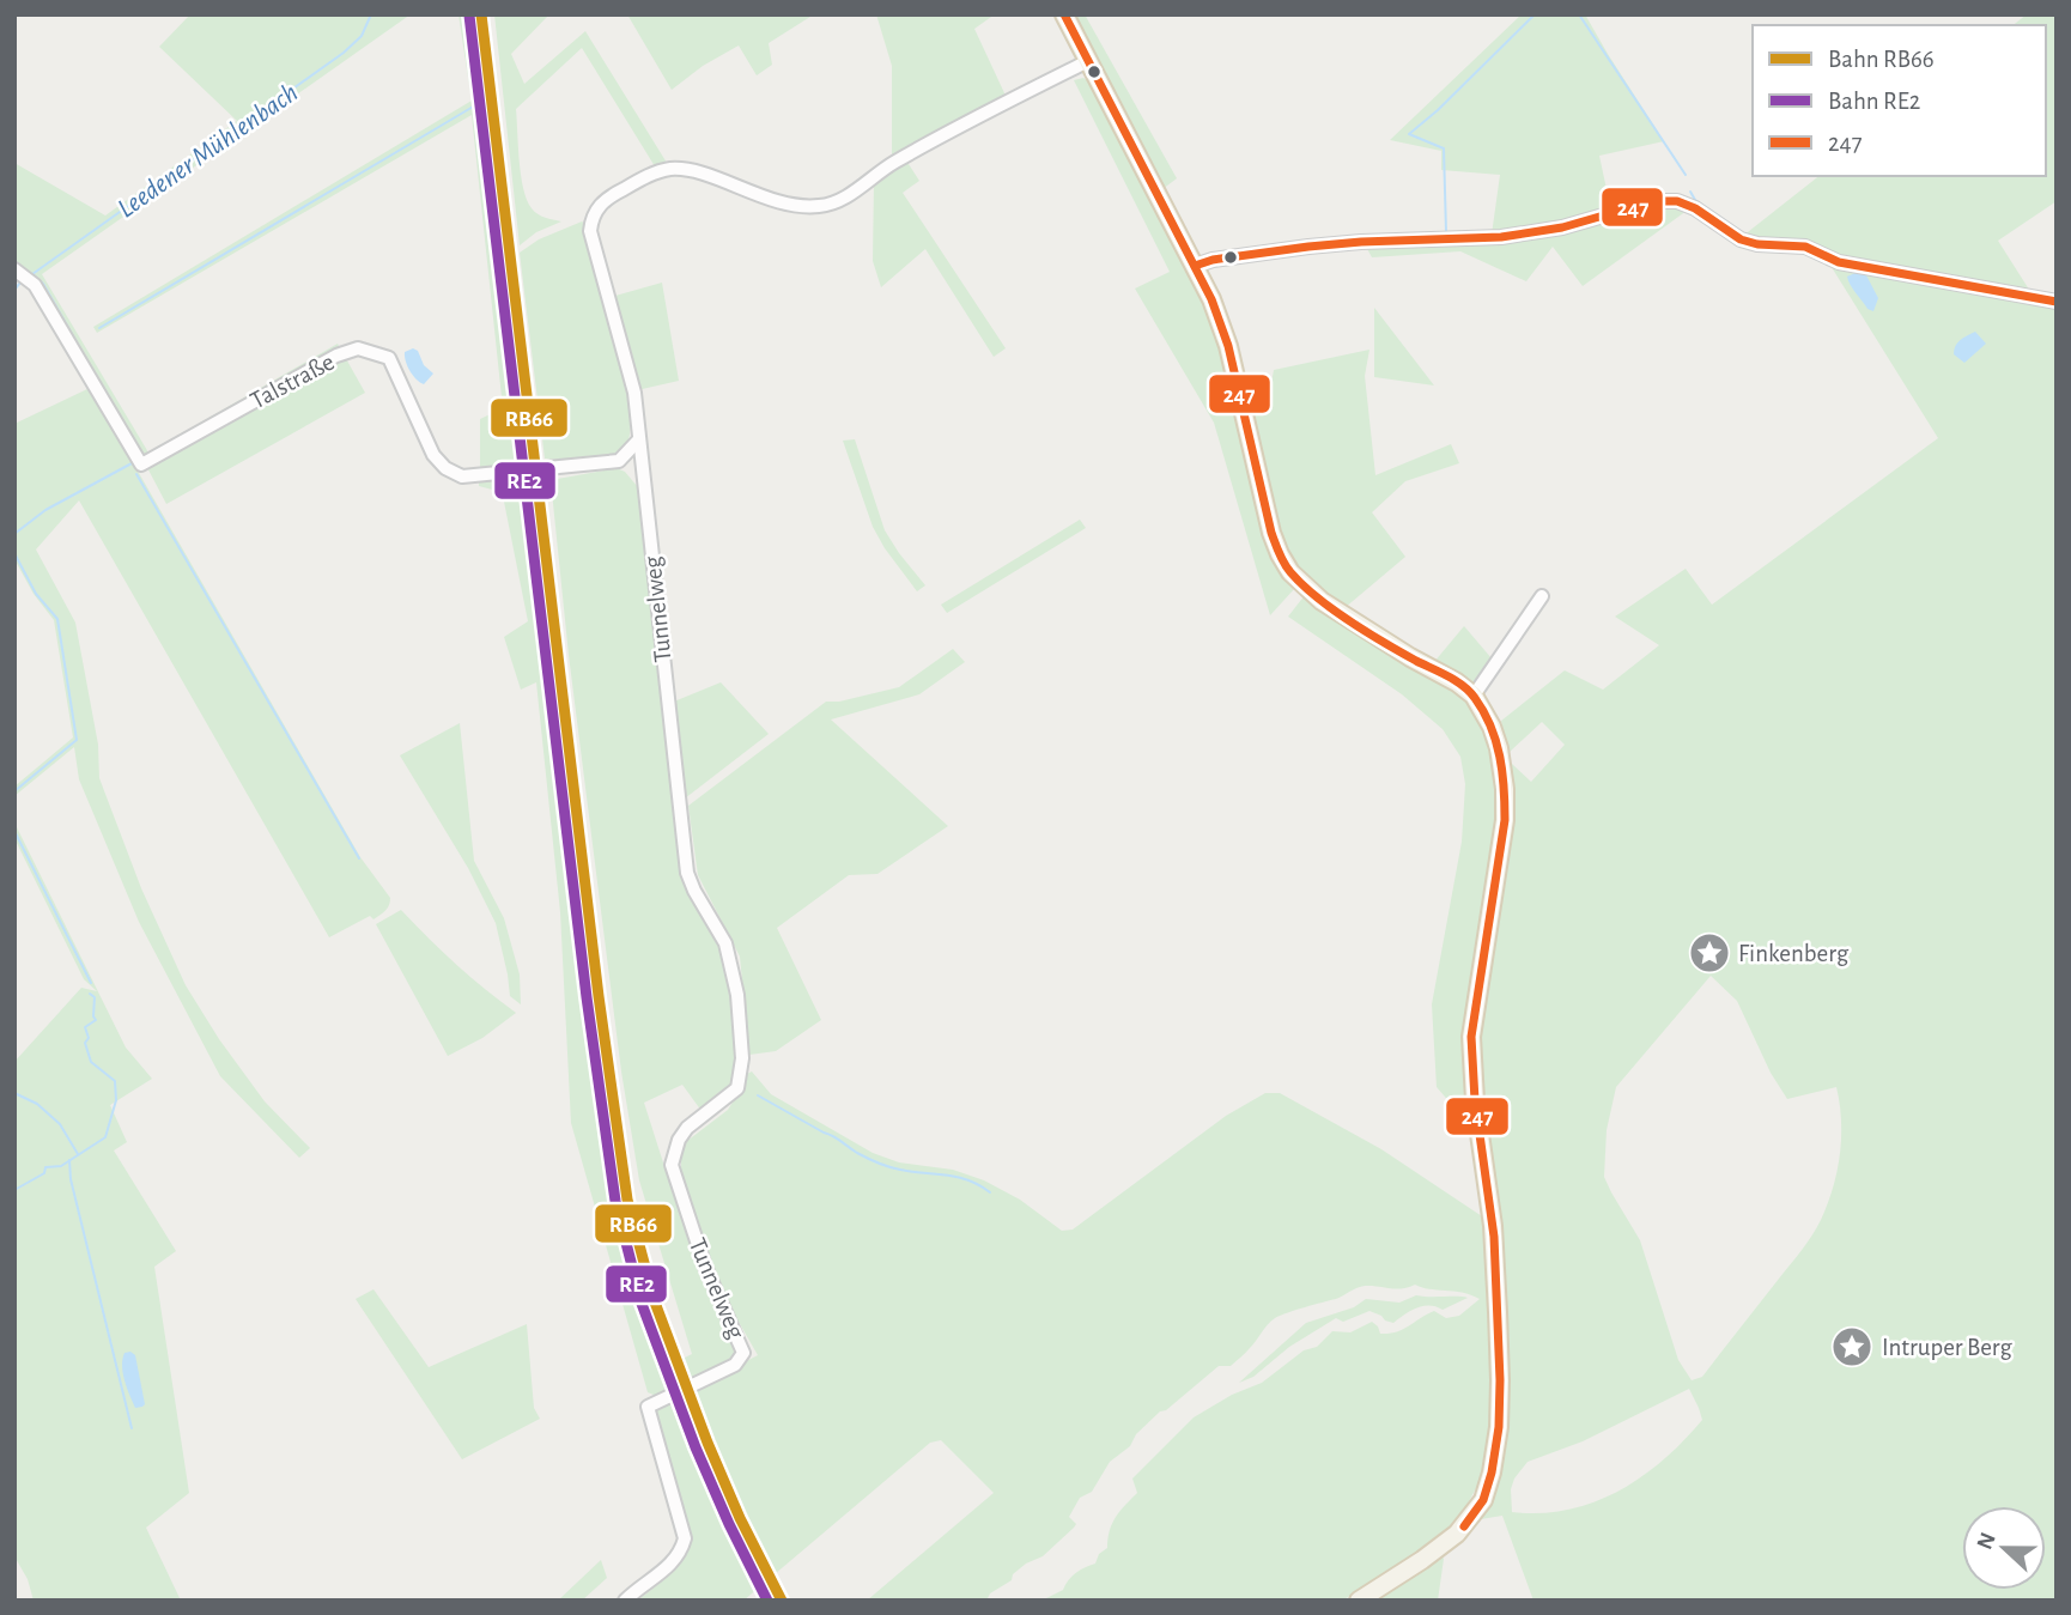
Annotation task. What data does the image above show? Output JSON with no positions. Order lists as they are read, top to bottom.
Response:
{
  "streets": {
    "street": ["Talstraße", "Tunnelweg"]
  },
  "water": ["Leedener Mühlenbach"],
  "places": {
    "place": ["Finkenberg", "Intruper Berg"]
  },
  "lines": ["rail line RB66", "transit line 247", "rail line RE2"],
  "legend": ["Bahn RB66", "Bahn RE2", "247"],
  "north": "left"
}
